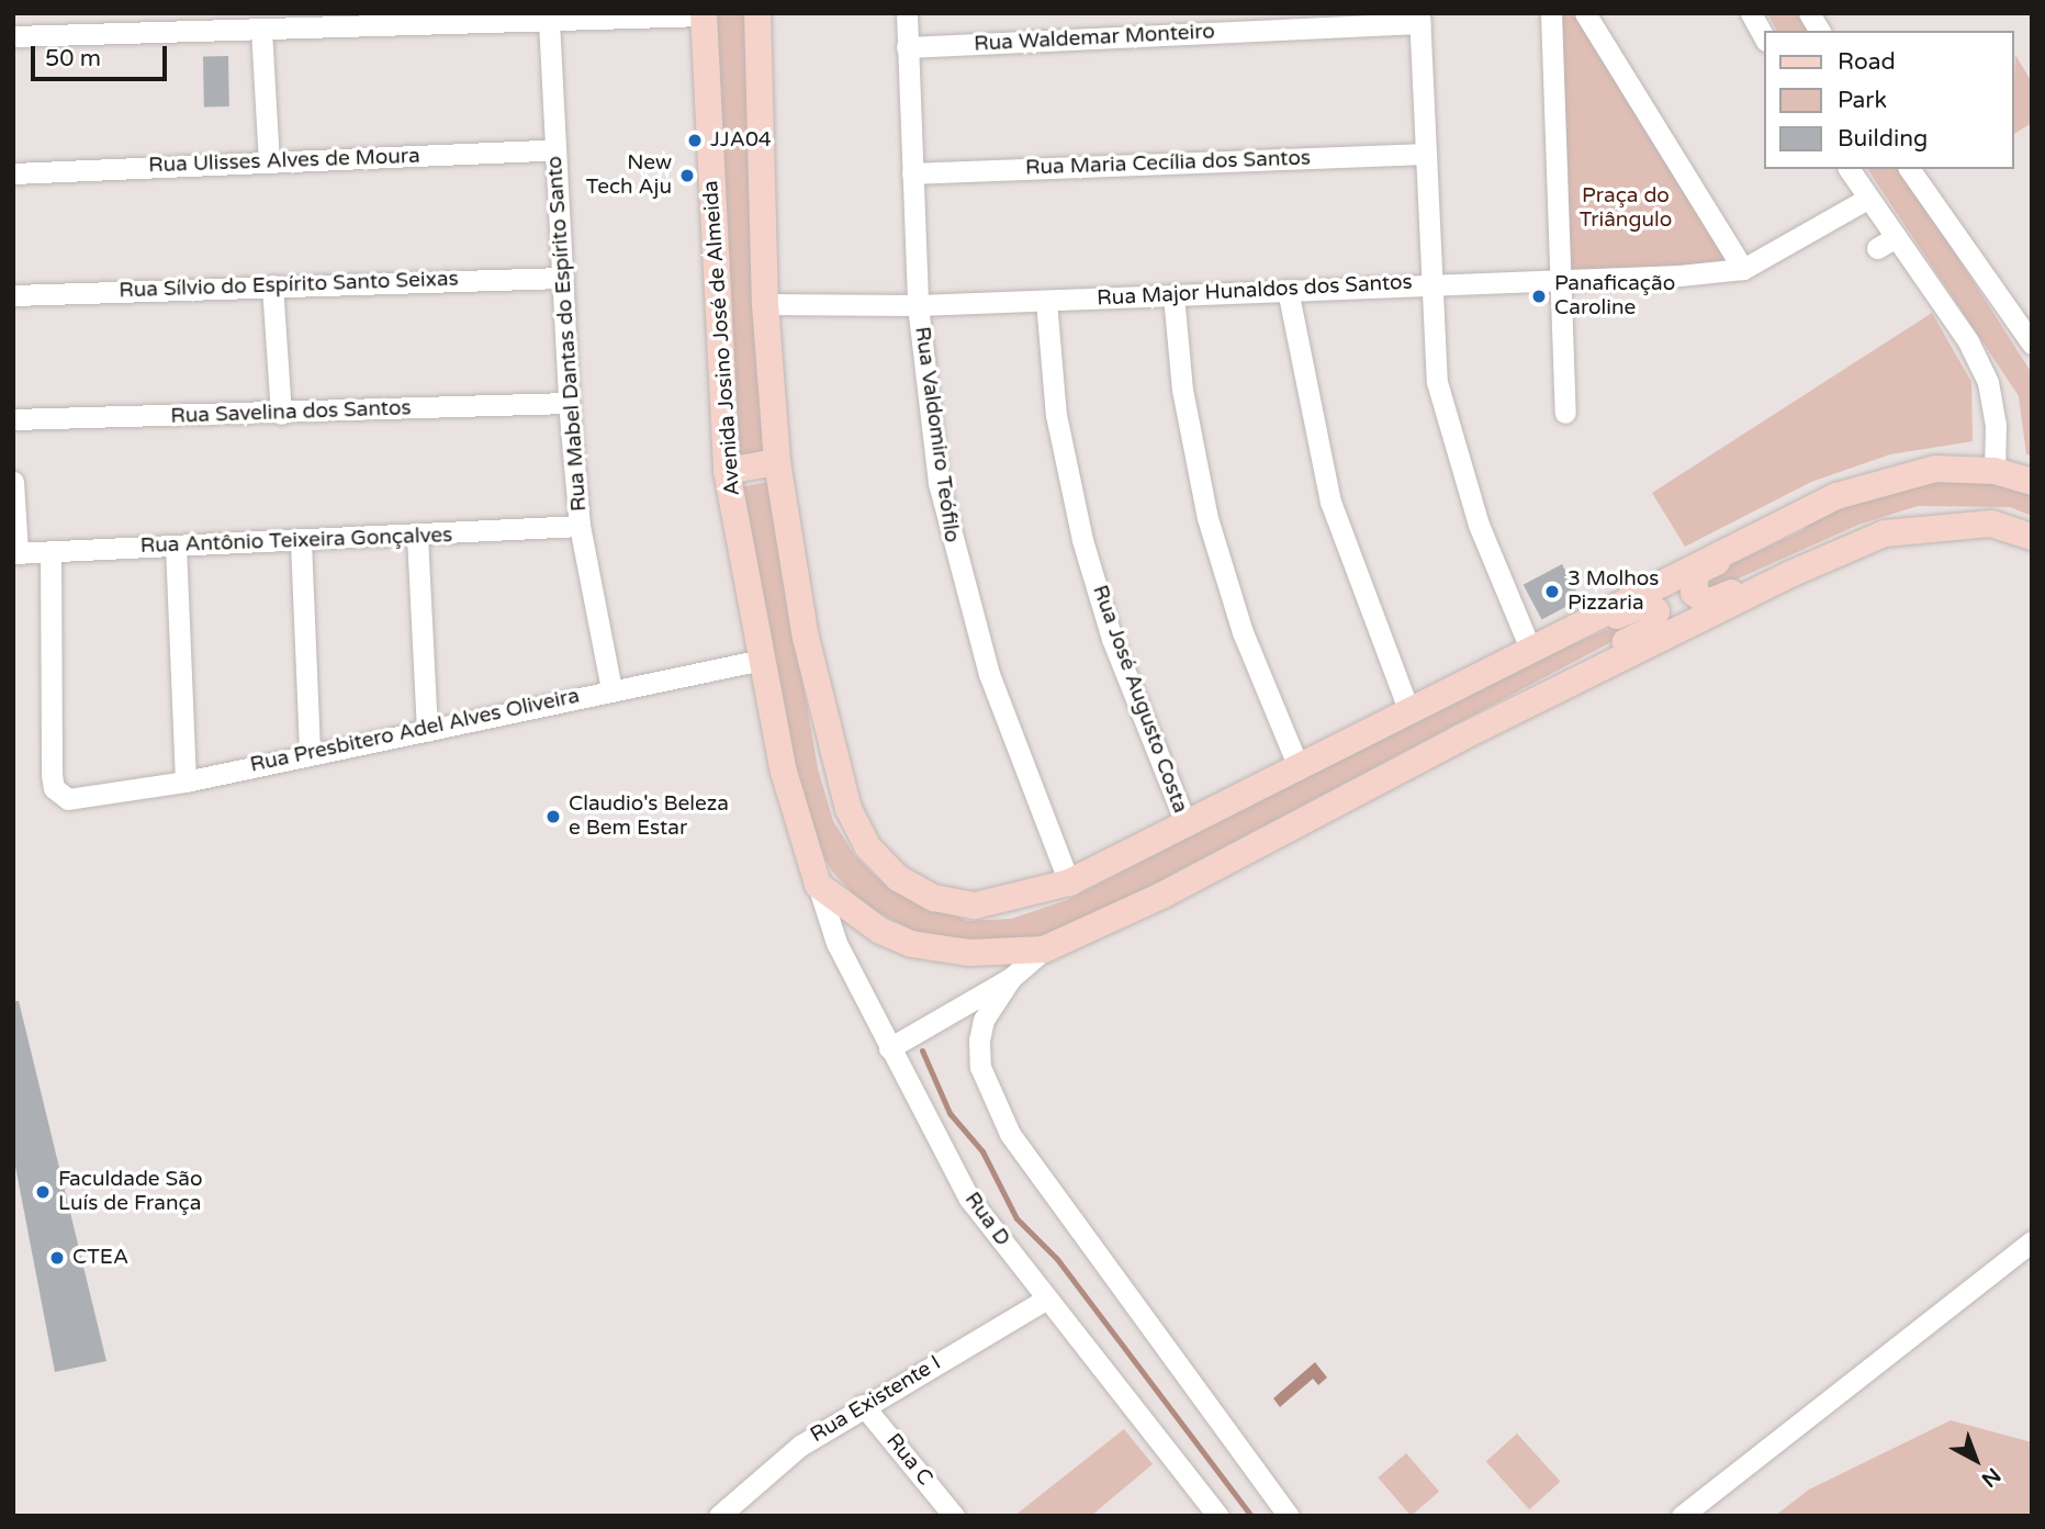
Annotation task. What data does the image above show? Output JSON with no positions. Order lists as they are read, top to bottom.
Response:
{
  "streets": {
    "main road": ["Avenida Josino José de Almeida"],
    "street": [
      "Rua Waldemar Monteiro",
      "Rua Ulisses Alves de Moura",
      "Rua Maria Cecília dos Santos",
      "Rua Sílvio do Espírito Santo Seixas",
      "Rua Major Hunaldos dos Santos",
      "Rua Mabel Dantas do Espírito Santo",
      "Rua Savelina dos Santos",
      "Rua Valdomiro Teófilo",
      "Rua Antônio Teixeira Gonçalves",
      "Rua José Augusto Costa",
      "Rua Presbitero Adel Alves Oliveira",
      "Rua D",
      "Rua Existente I",
      "Rua C"
    ]
  },
  "crossings": [
    ["Rua Waldemar Monteiro", "Rua Valdomiro Teófilo"],
    ["Rua Ulisses Alves de Moura", "Rua Mabel Dantas do Espírito Santo"],
    ["Rua Maria Cecília dos Santos", "Rua Valdomiro Teófilo"],
    ["Rua Sílvio do Espírito Santo Seixas", "Rua Mabel Dantas do Espírito Santo"],
    ["Rua Major Hunaldos dos Santos", "Rua Valdomiro Teófilo"],
    ["Rua Major Hunaldos dos Santos", "Rua José Augusto Costa"],
    ["Rua Mabel Dantas do Espírito Santo", "Rua Savelina dos Santos"],
    ["Rua Mabel Dantas do Espírito Santo", "Rua Antônio Teixeira Gonçalves"],
    ["Rua Mabel Dantas do Espírito Santo", "Rua Presbitero Adel Alves Oliveira"],
    ["Avenida Josino José de Almeida", "Rua Presbitero Adel Alves Oliveira"],
    ["Avenida Josino José de Almeida", "Rua D"],
    ["Rua Antônio Teixeira Gonçalves", "Rua Presbitero Adel Alves Oliveira"],
    ["Rua D", "Rua Existente I"],
    ["Rua Existente I", "Rua C"]
  ],
  "parks": ["Praça do Triângulo"],
  "places": [
    "JJA04",
    "New Tech Aju",
    "Panaficação Caroline",
    "3 Molhos Pizzaria",
    "Claudio's Beleza e Bem Estar",
    "Faculdade São Luís de França",
    "CTEA"
  ],
  "legend": ["Road", "Park", "Building"],
  "scale_bar": "50 m",
  "north": "bottom right"
}
